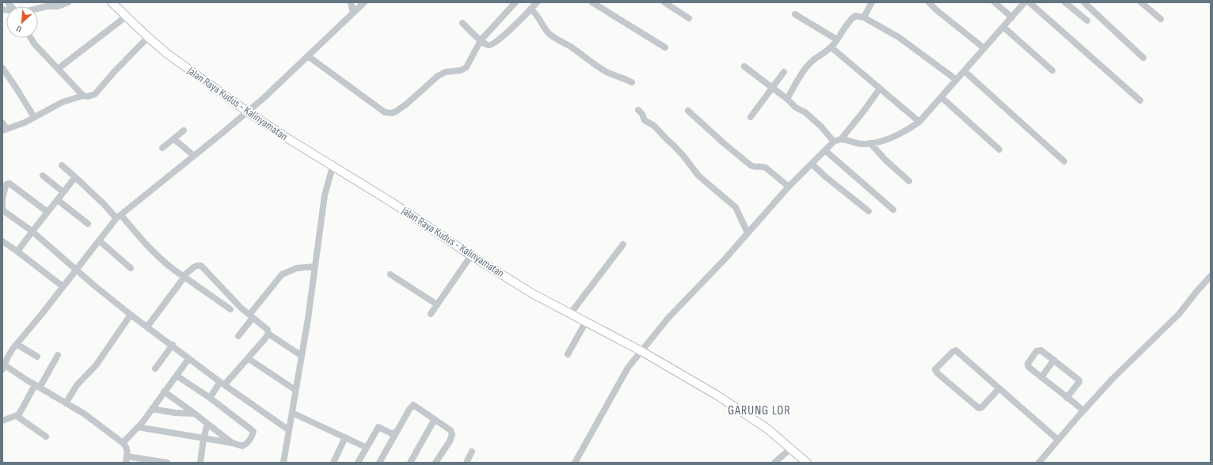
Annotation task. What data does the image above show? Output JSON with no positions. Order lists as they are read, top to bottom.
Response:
{
  "streets": {
    "main road": ["Jalan Raya Kudus - Kalinyamatan"]
  },
  "districts": ["GARUNG LOR"],
  "north": "bottom left"
}
